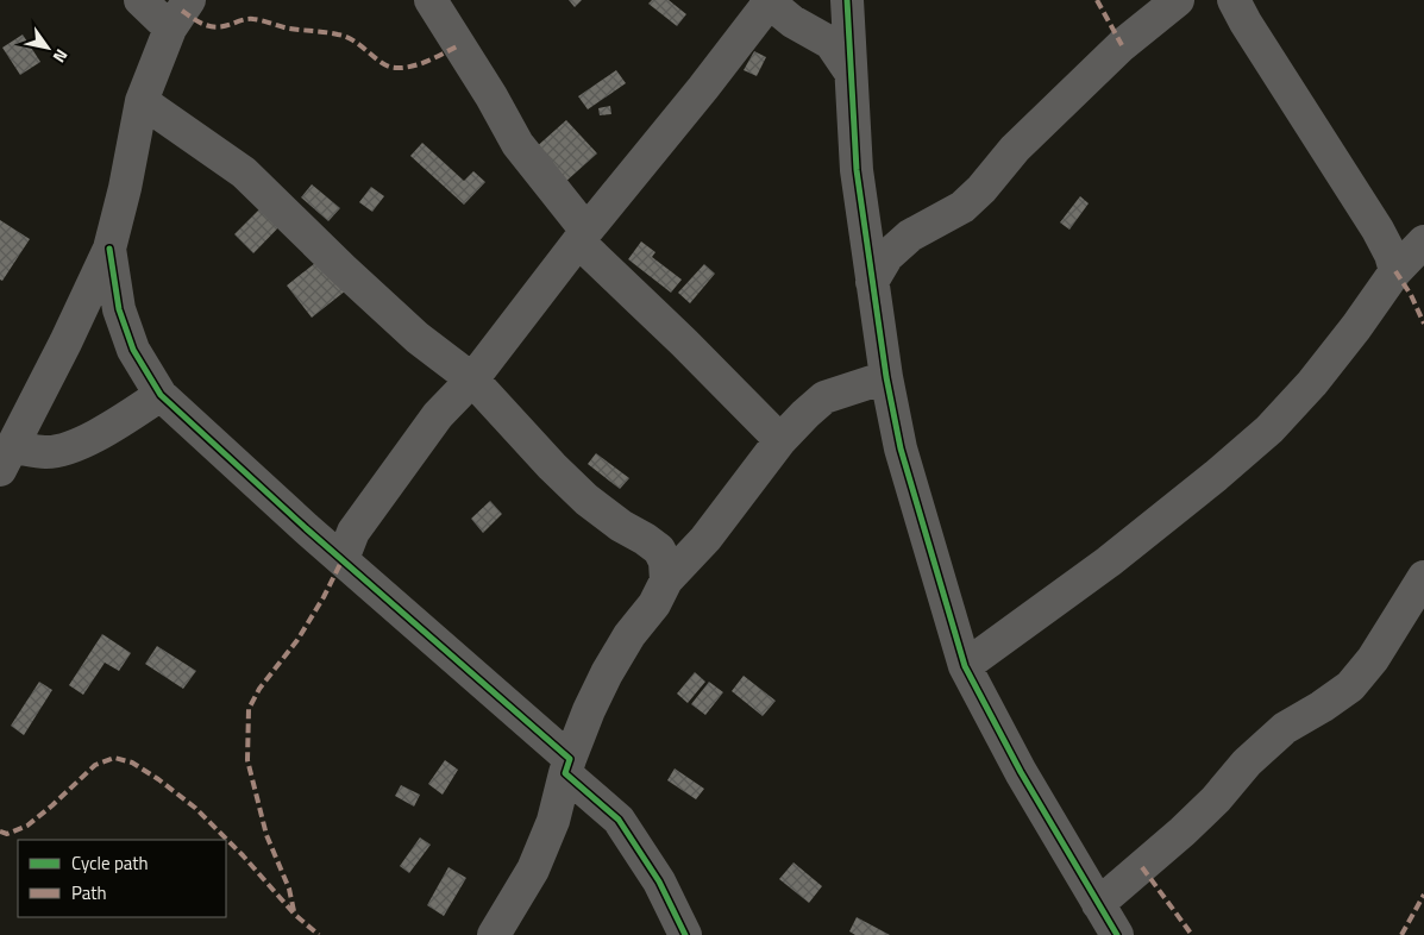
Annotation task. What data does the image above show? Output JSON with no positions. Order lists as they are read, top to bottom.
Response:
{
  "legend": ["Cycle path", "Path"],
  "north": "bottom right"
}
